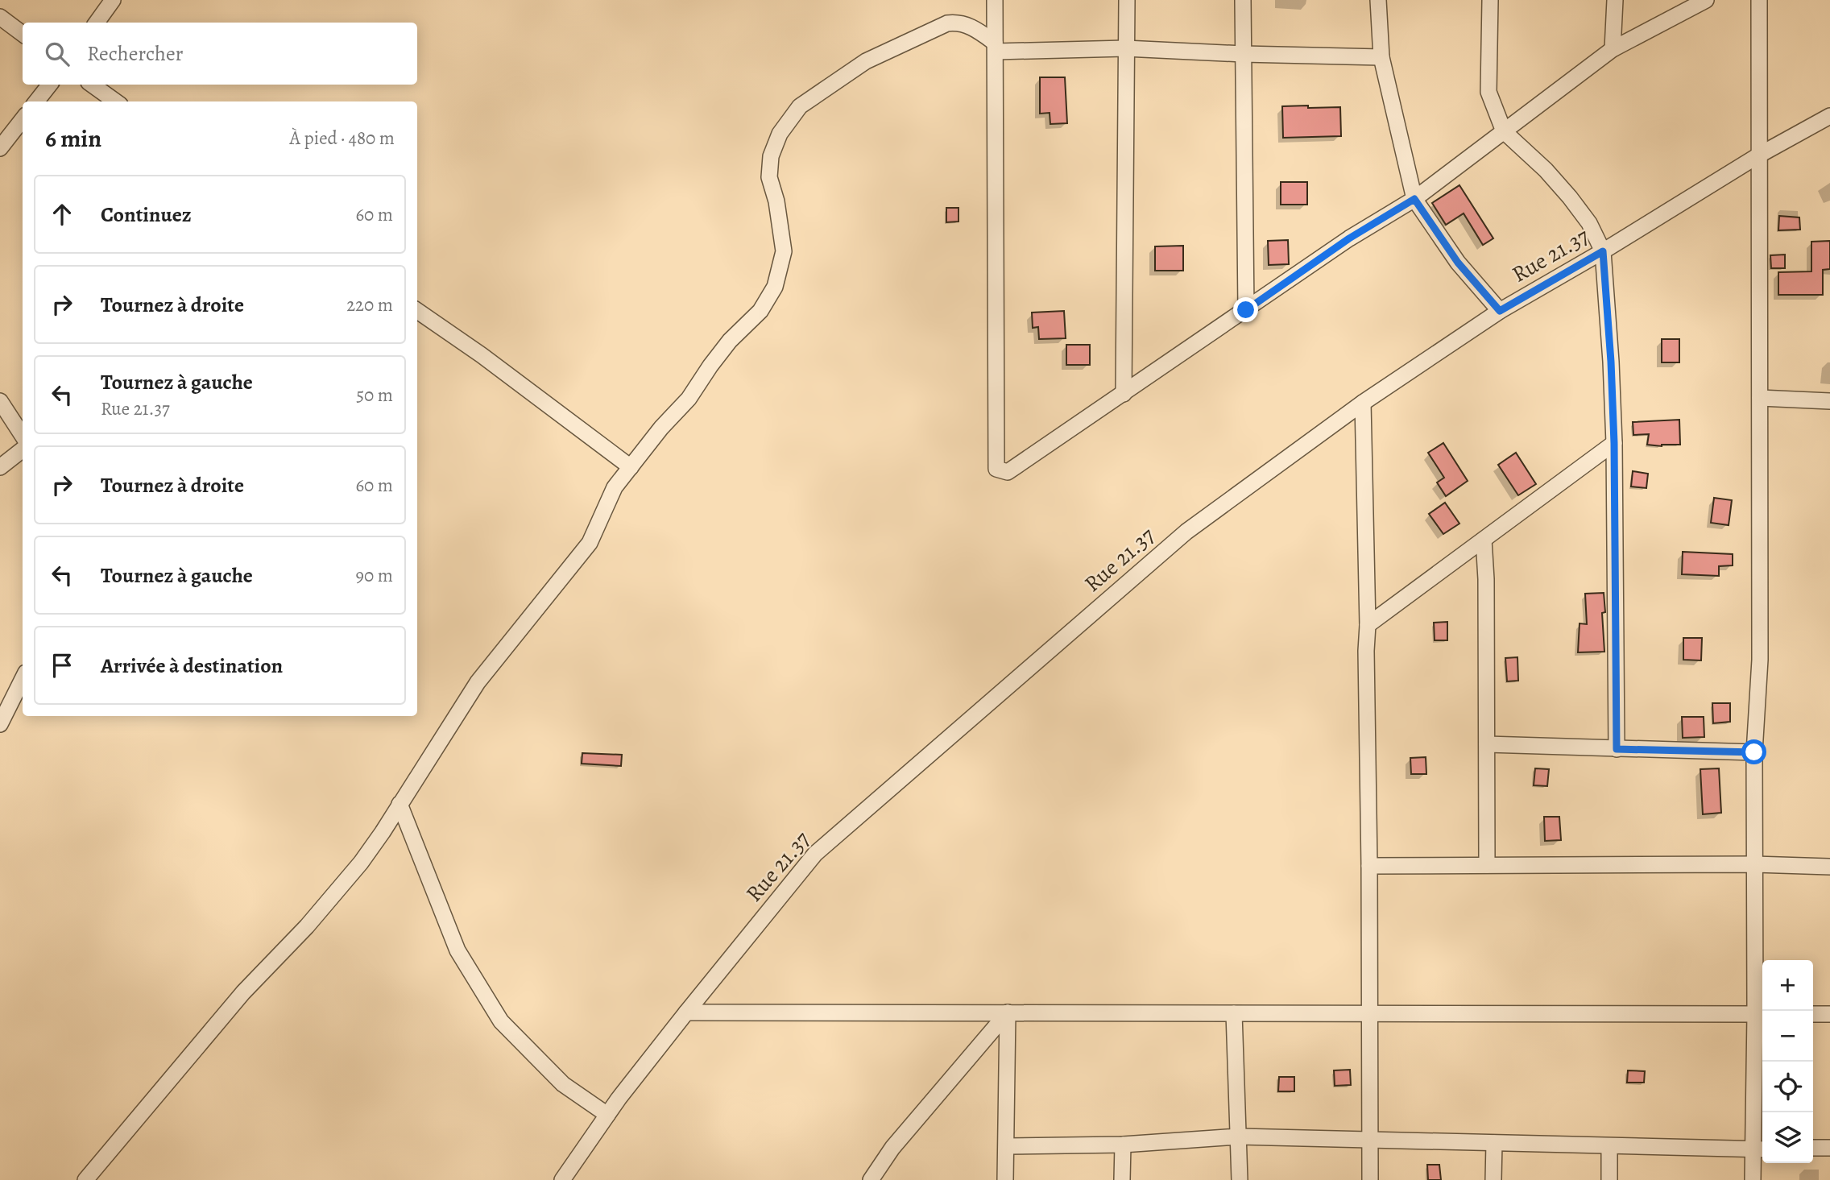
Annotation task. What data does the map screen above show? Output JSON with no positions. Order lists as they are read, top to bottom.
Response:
{
  "streets": {
    "street": ["Rue 21.37"]
  },
  "page": {
    "search": "Rechercher",
    "heading": ["6 min", "À pied · 480 m"],
    "list": [
      ["Continuez", "60 m"],
      ["Tournez à droite", "220 m"],
      ["Tournez à gauche", "Rue 21.37", "50 m"],
      ["Tournez à droite", "60 m"],
      ["Tournez à gauche", "90 m"],
      "Arrivée à destination"
    ],
    "map_buttons": ["+", "−"]
  }
}
